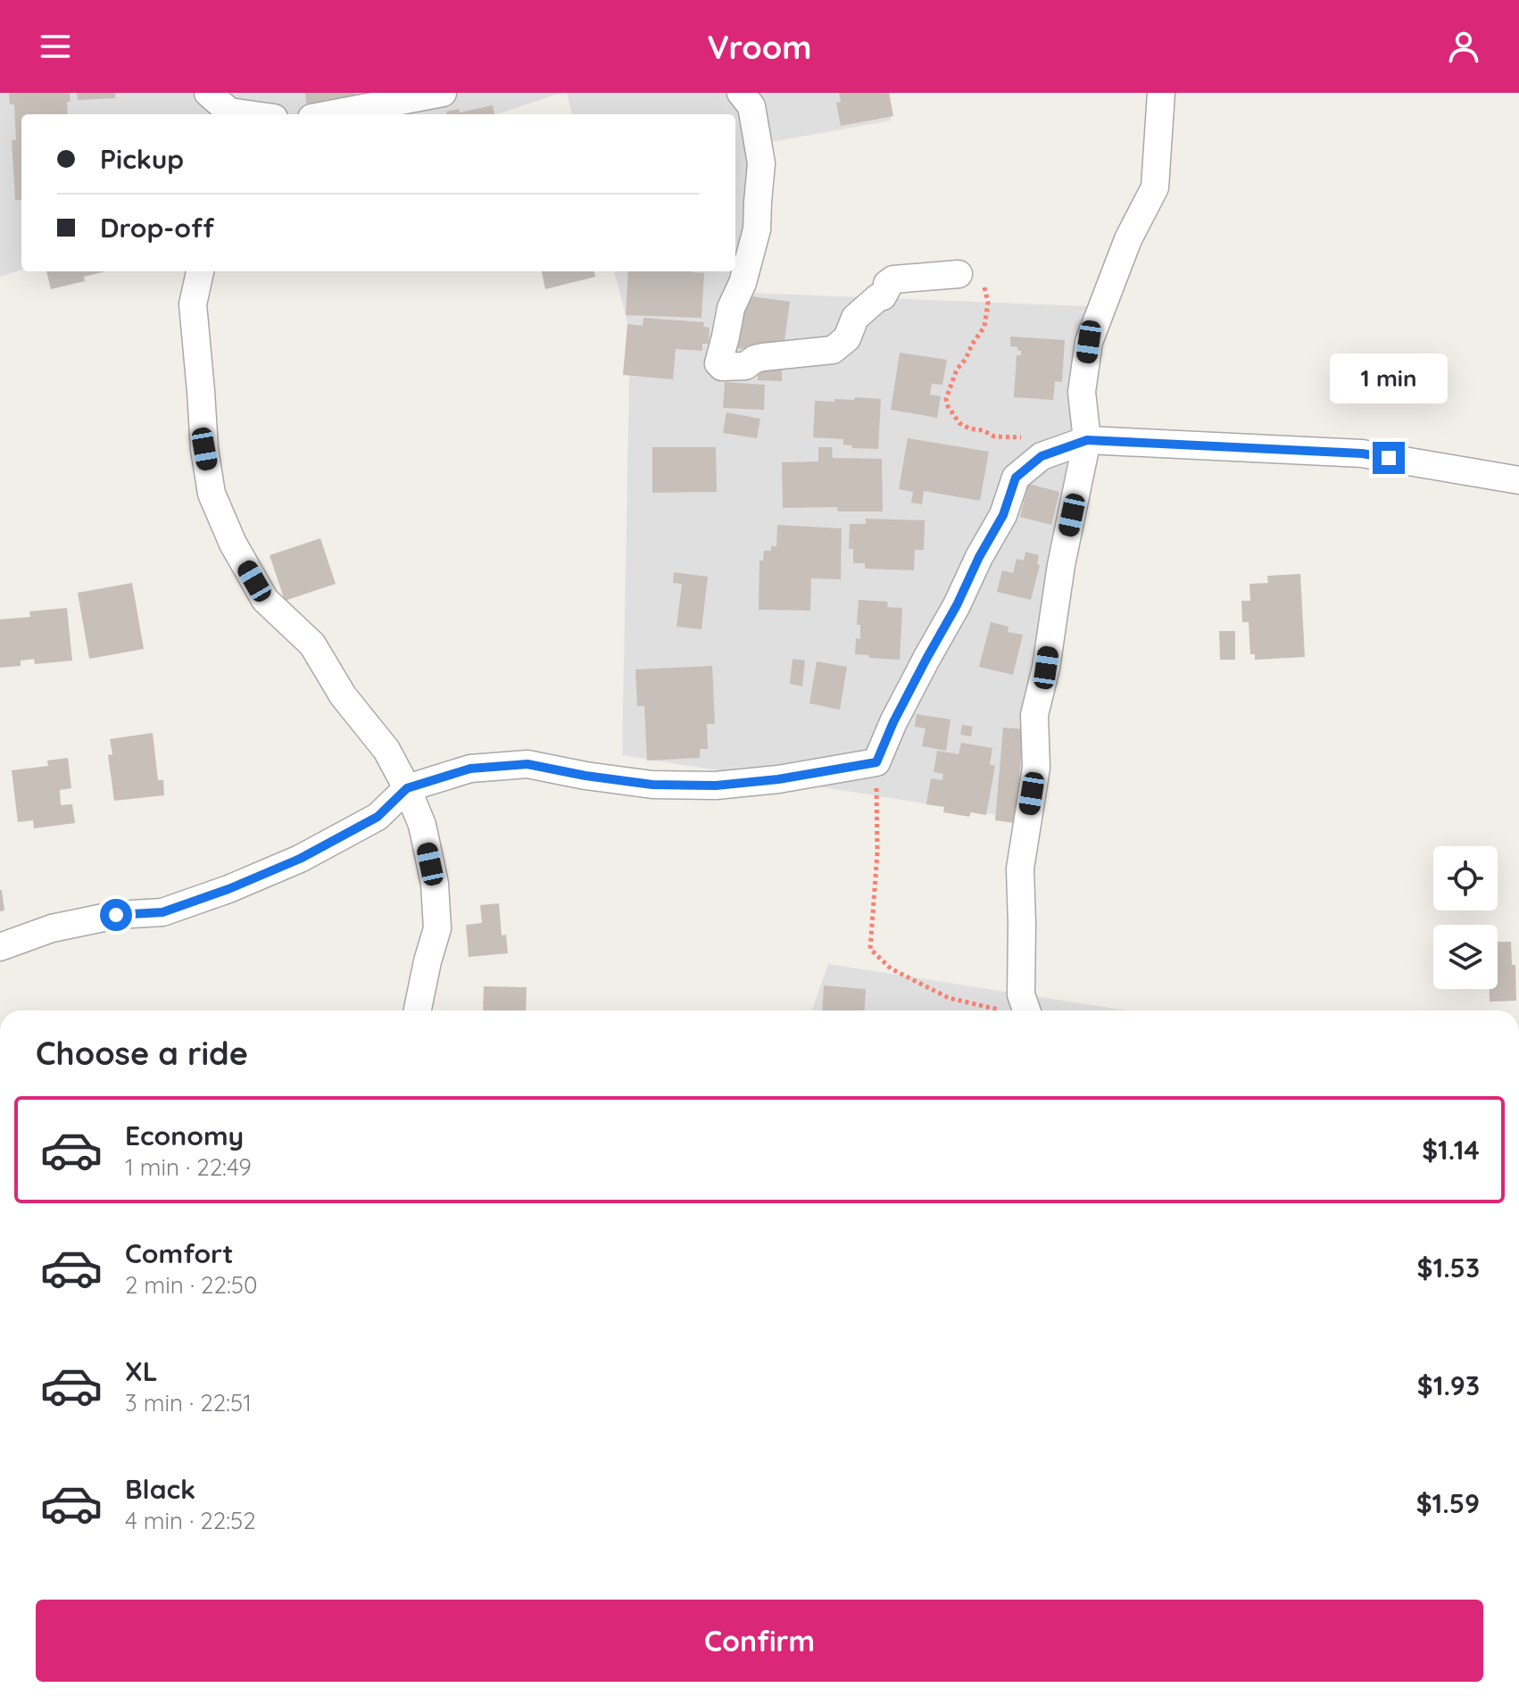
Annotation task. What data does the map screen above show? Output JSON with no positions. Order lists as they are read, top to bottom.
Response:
{
  "page": {
    "header": "Vroom",
    "banner": ["Pickup", "Drop-off"],
    "bubble": "1 min",
    "heading": "Choose a ride",
    "list": [
      {
        "name": "Economy",
        "note": "1 min · 22:49",
        "value": "$1.14"
      },
      {
        "name": "Comfort",
        "note": "2 min · 22:50",
        "value": "$1.53"
      },
      {
        "name": "XL",
        "note": "3 min · 22:51",
        "value": "$1.93"
      },
      {
        "name": "Black",
        "note": "4 min · 22:52",
        "value": "$1.59"
      }
    ],
    "buttons": "Confirm"
  }
}
